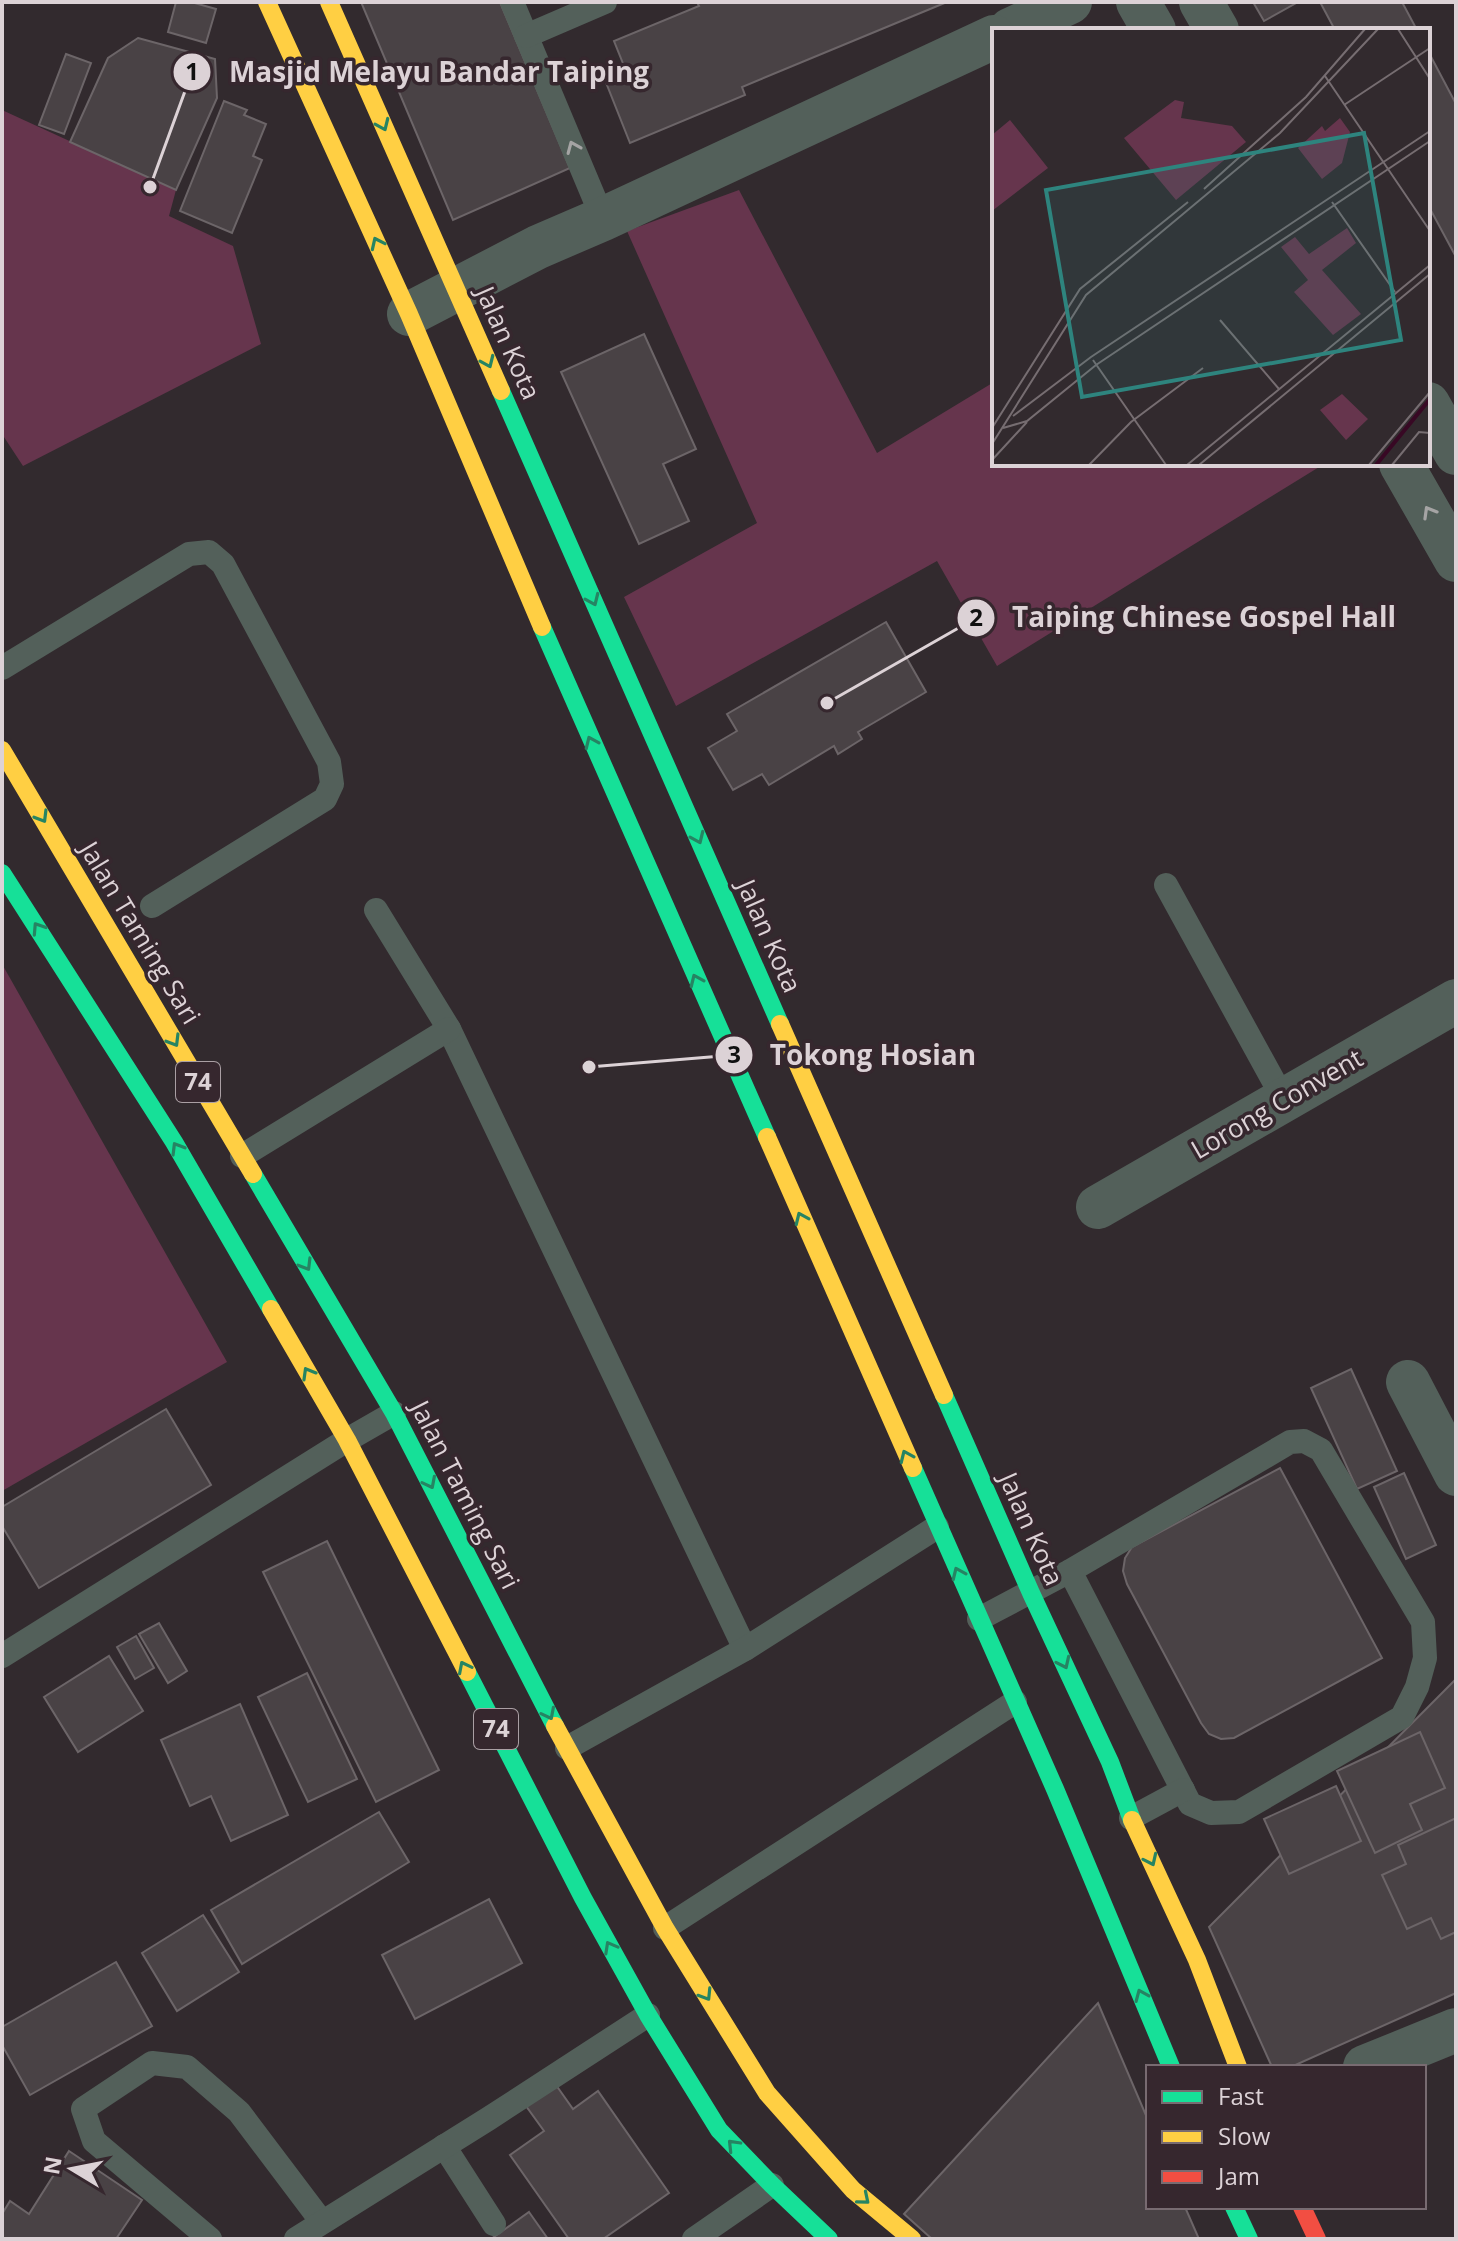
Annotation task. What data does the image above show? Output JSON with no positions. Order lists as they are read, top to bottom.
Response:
{
  "streets": {
    "main road": ["Jalan Kota", "Jalan Taming Sari", "74"],
    "street": ["Lorong Convent"]
  },
  "places": ["Masjid Melayu Bandar Taiping", "Taiping Chinese Gospel Hall", "Tokong Hosian"],
  "legend": ["Fast", "Slow", "Jam"],
  "north": "left"
}
